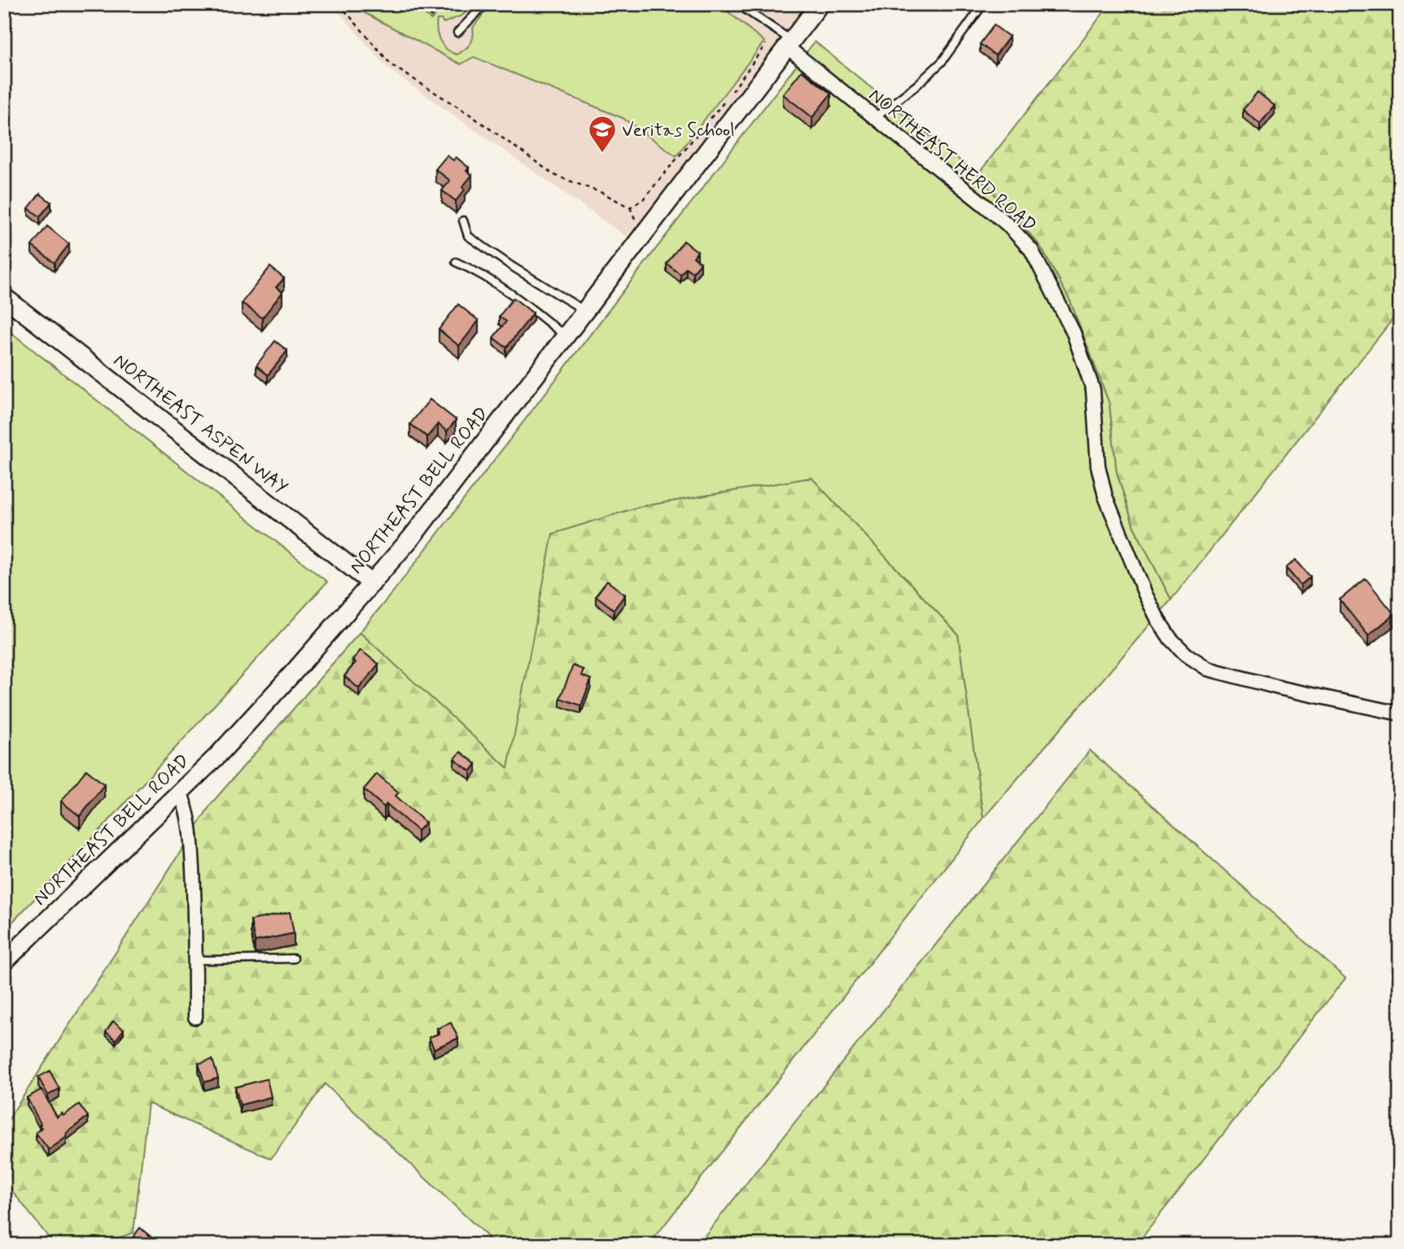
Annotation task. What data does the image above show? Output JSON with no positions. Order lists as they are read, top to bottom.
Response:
{
  "streets": {
    "main road": ["NORTHEAST ASPEN WAY", "NORTHEAST BELL ROAD"],
    "street": ["NORTHEAST HERD ROAD"]
  },
  "crossings": [
    ["NORTHEAST HERD ROAD", "NORTHEAST BELL ROAD"],
    ["NORTHEAST ASPEN WAY", "NORTHEAST BELL ROAD"]
  ],
  "places": {
    "school or university": ["Veritas School"]
  }
}
